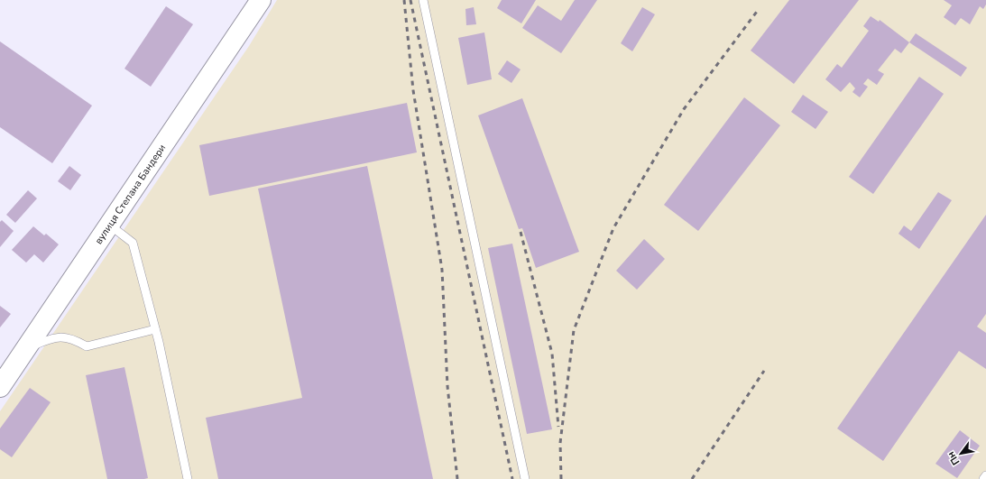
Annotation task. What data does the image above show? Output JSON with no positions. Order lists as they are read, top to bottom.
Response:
{
  "streets": {
    "street": ["вулиця Степана Бандери"]
  },
  "north": "bottom left"
}
